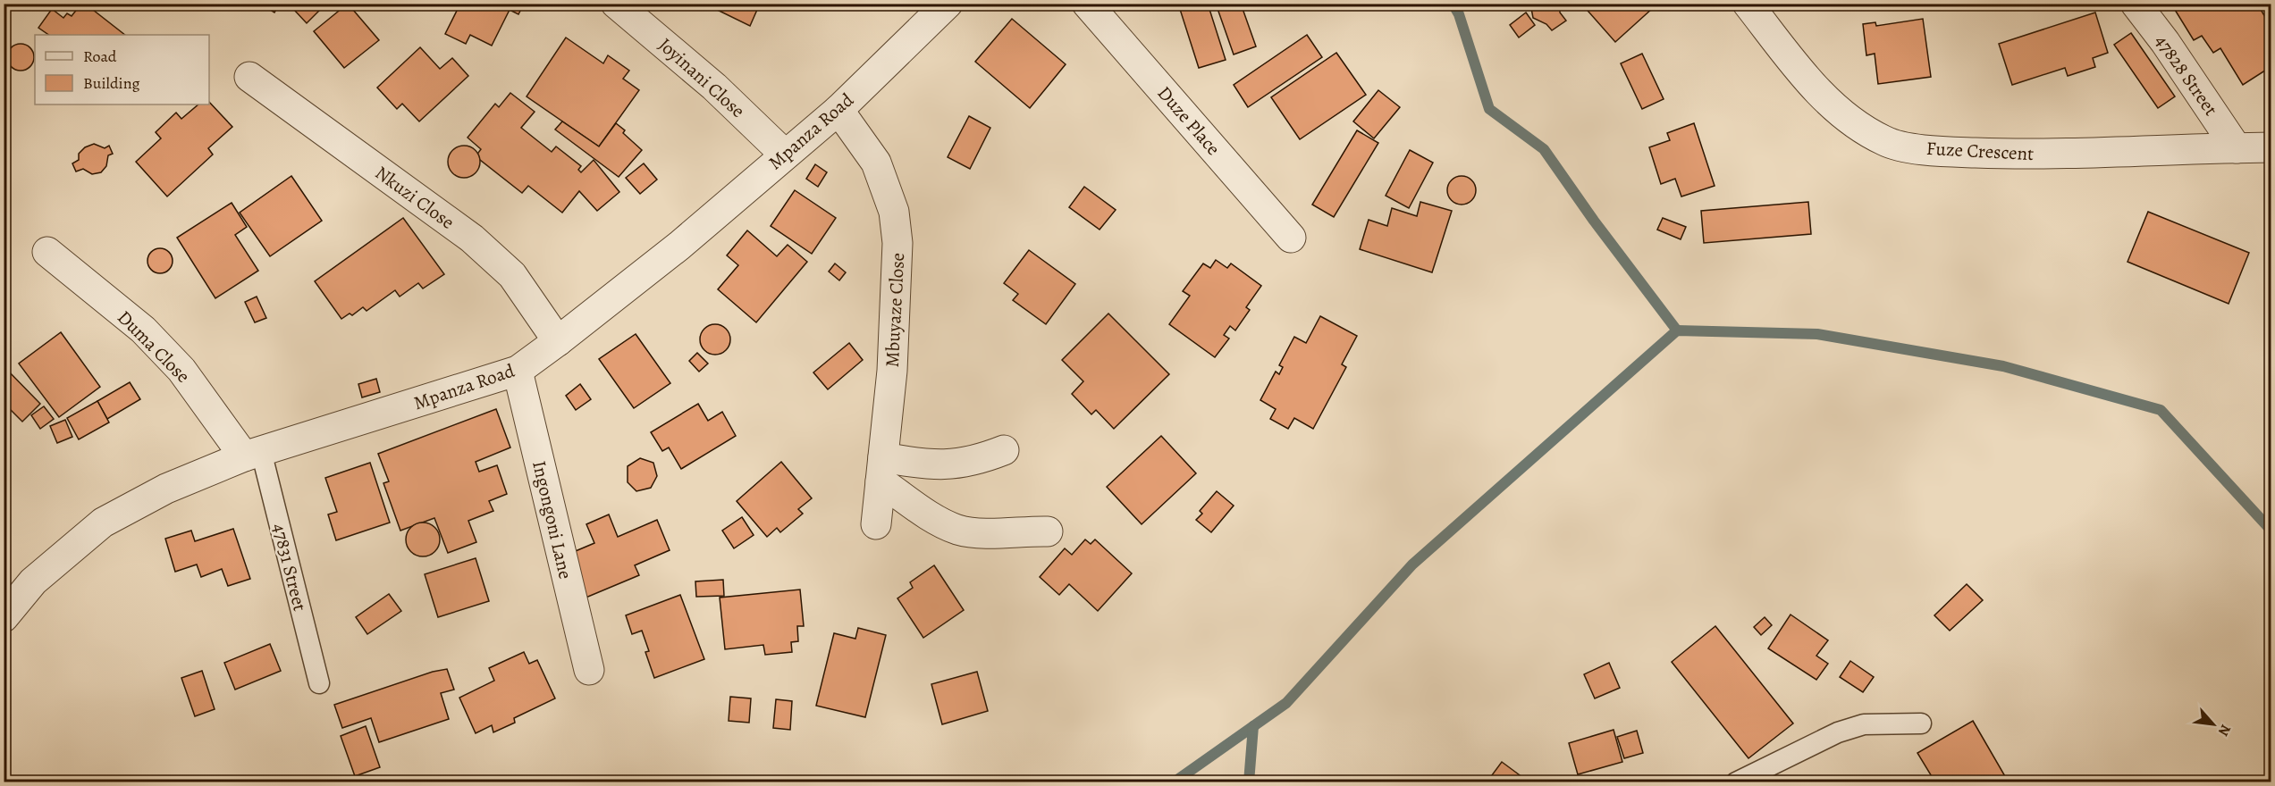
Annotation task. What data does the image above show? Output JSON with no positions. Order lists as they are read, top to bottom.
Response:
{
  "streets": {
    "street": [
      "47828 Street",
      "Joyinani Close",
      "Duze Place",
      "Mpanza Road",
      "Fuze Crescent",
      "Nkuzi Close",
      "Mbuyaze Close",
      "Duma Close",
      "Ingongoni Lane"
    ],
    "lane": ["47831 Street"]
  },
  "crossings": [
    ["47828 Street", "Fuze Crescent"],
    ["Joyinani Close", "Mpanza Road"],
    ["Mpanza Road", "Nkuzi Close"],
    ["Mpanza Road", "Mbuyaze Close"],
    ["Mpanza Road", "Duma Close"],
    ["Mpanza Road", "Ingongoni Lane"],
    ["Mpanza Road", "47831 Street"],
    ["Duma Close", "47831 Street"]
  ],
  "legend": ["Road", "Building"],
  "north": "bottom right"
}
